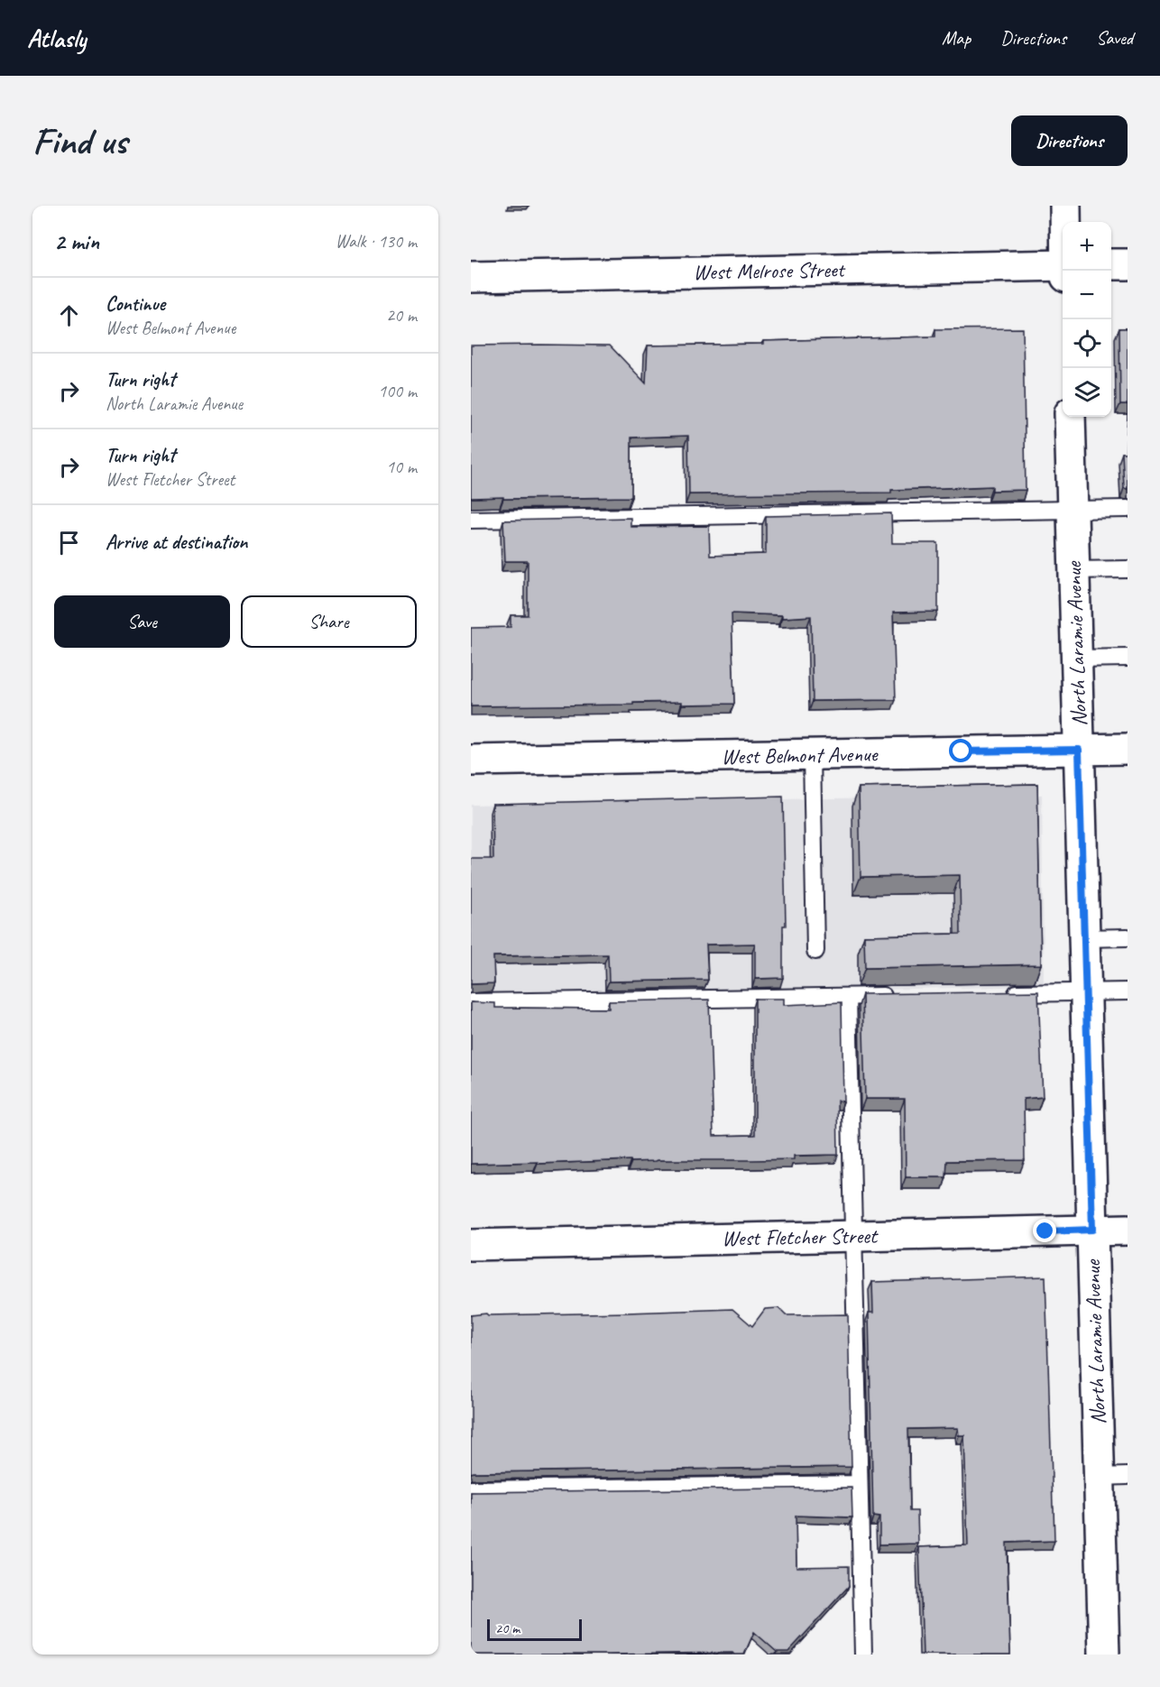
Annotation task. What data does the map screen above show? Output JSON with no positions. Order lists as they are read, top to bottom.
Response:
{
  "streets": {
    "street": [
      "West Melrose Street",
      "North Laramie Avenue",
      "West Belmont Avenue",
      "West Fletcher Street"
    ]
  },
  "crossings": [
    ["North Laramie Avenue", "West Belmont Avenue"],
    ["North Laramie Avenue", "West Fletcher Street"]
  ],
  "scale_bar": "20 m",
  "page": {
    "header": "Atlasly",
    "nav": ["Map", "Directions", "Saved"],
    "buttons": [
      "Directions",
      ["Save", "Share"]
    ],
    "title": "Find us",
    "heading": ["2 min", "Walk · 130 m"],
    "map_buttons": ["+", "−"],
    "list": [
      ["Continue", "West Belmont Avenue", "20 m"],
      ["Turn right", "North Laramie Avenue", "100 m"],
      ["Turn right", "West Fletcher Street", "10 m"],
      "Arrive at destination"
    ],
    "scale": "20 m"
  }
}
